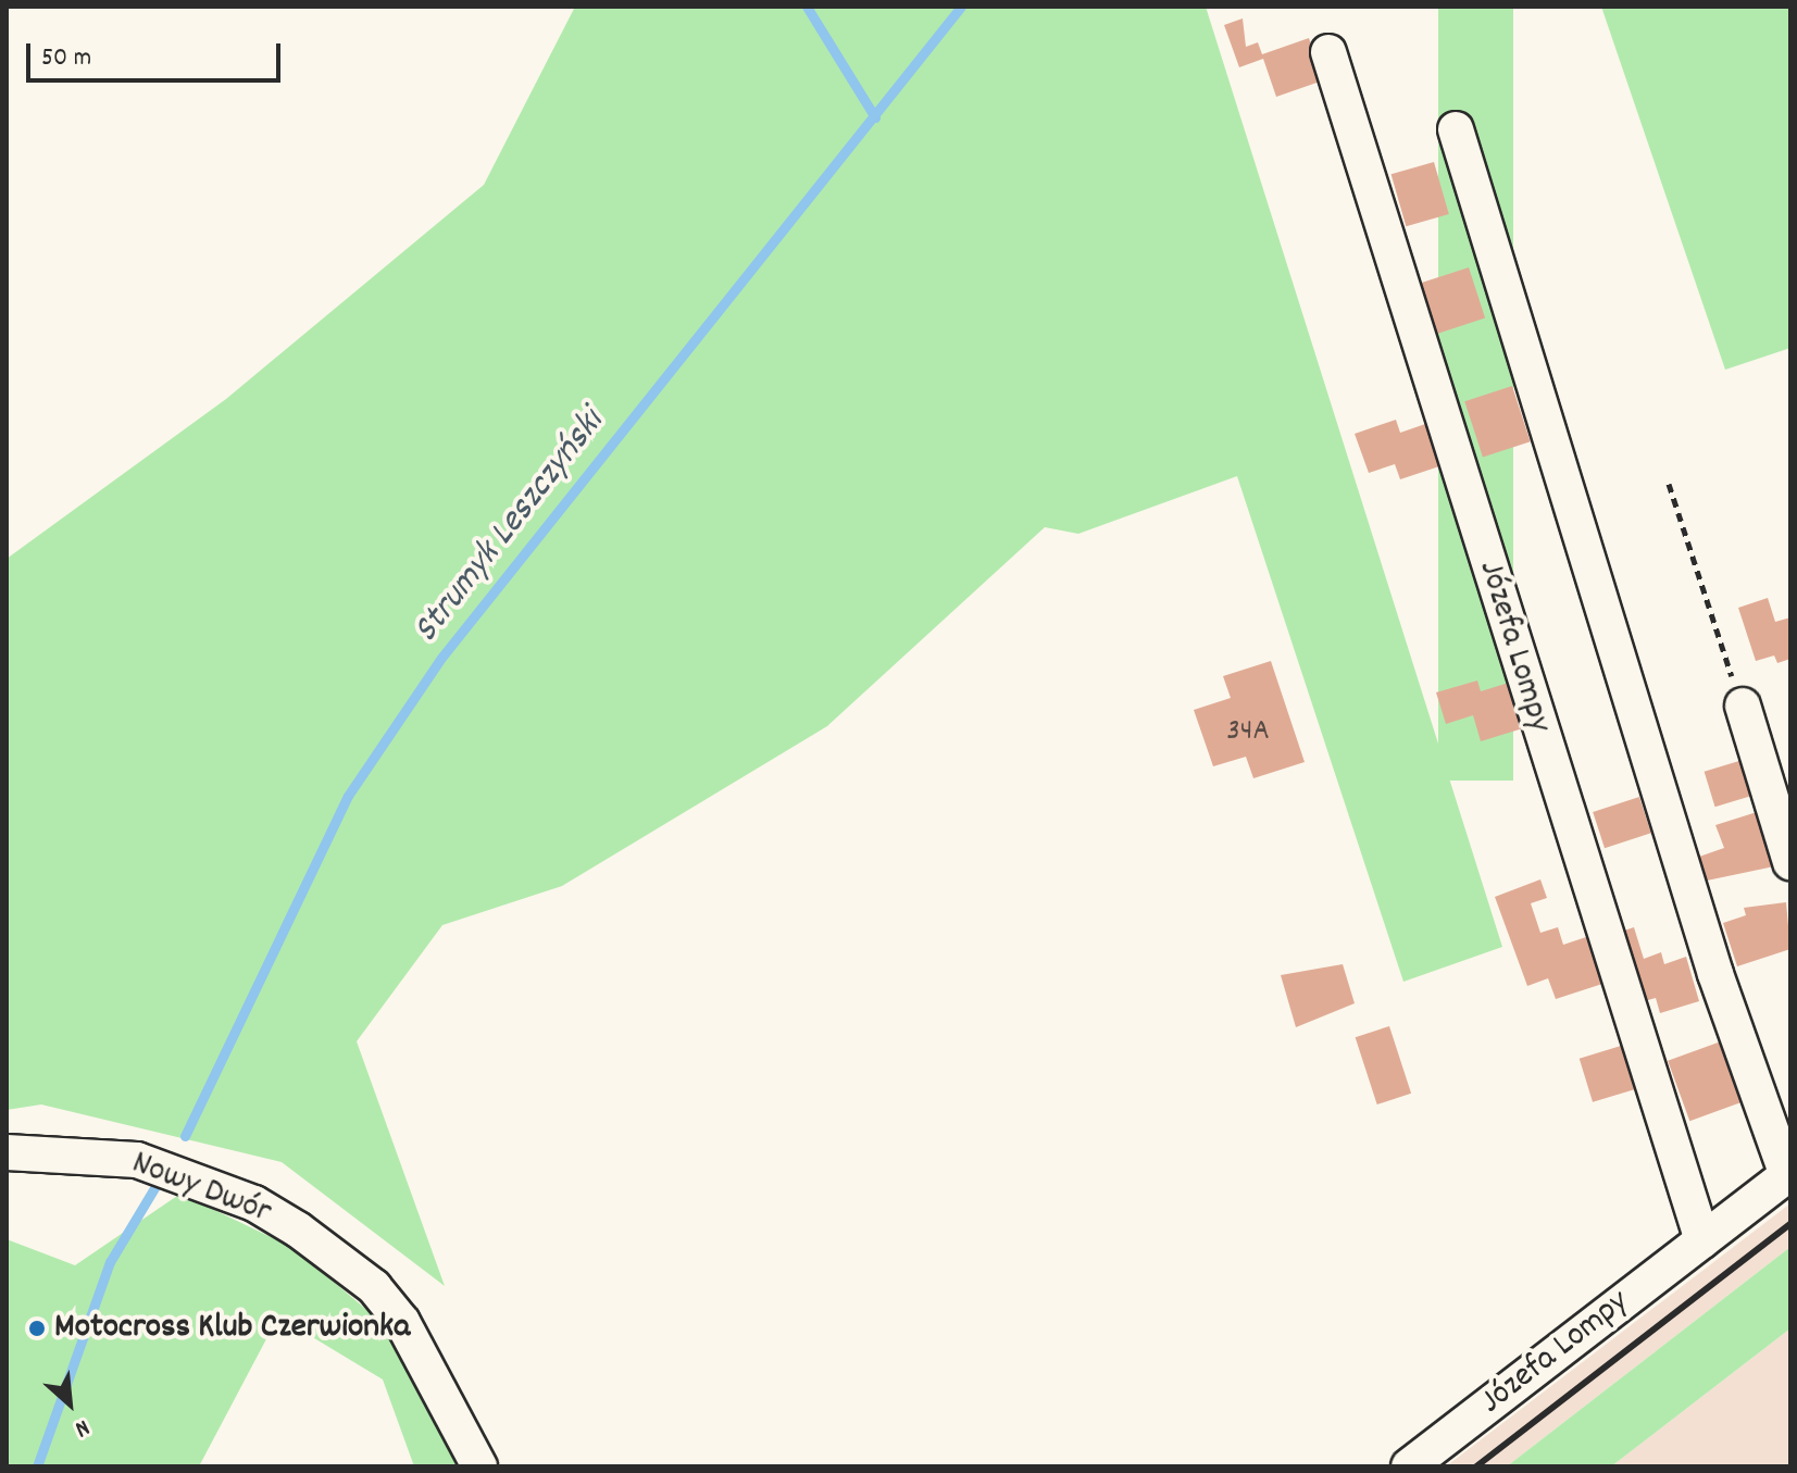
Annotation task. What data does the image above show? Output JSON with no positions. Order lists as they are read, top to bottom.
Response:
{
  "streets": {
    "street": ["Józefa Lompy", "Nowy Dwór"]
  },
  "water": ["Strumyk Leszczyński"],
  "places": ["Motocross Klub Czerwionka"],
  "house_numbers": ["34A"],
  "scale_bar": "50 m",
  "north": "bottom right"
}
